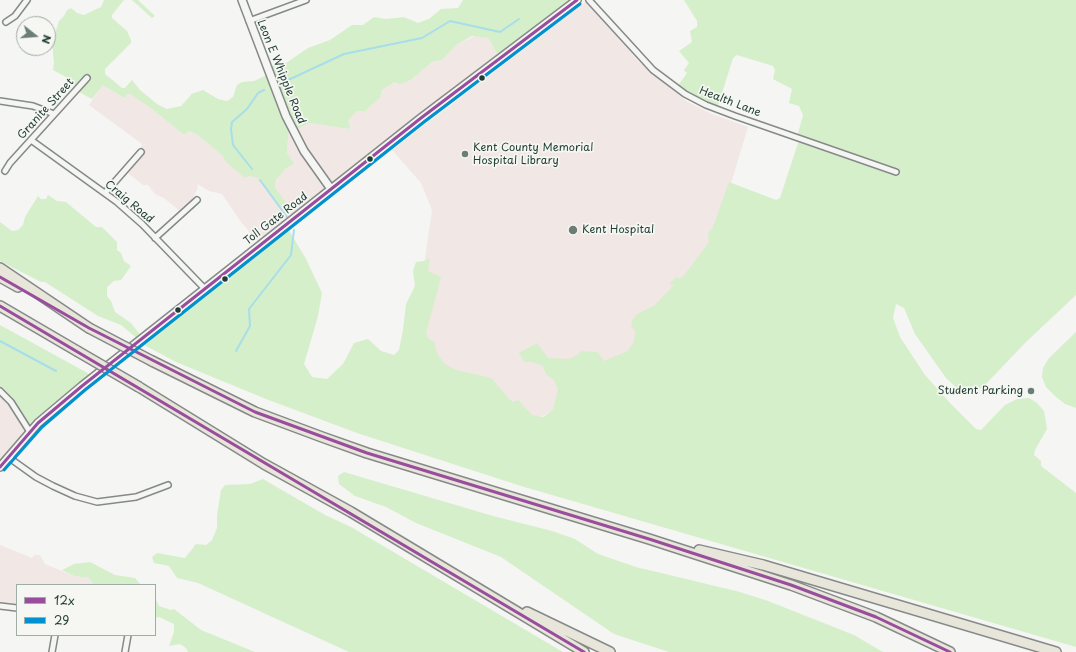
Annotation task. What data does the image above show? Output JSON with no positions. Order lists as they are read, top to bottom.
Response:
{
  "streets": {
    "main road": ["Leon E Whipple Road", "Toll Gate Road"],
    "street": ["Health Lane", "Granite Street", "Craig Road"]
  },
  "crossings": [
    ["Leon E Whipple Road", "Toll Gate Road"],
    ["Granite Street", "Craig Road"],
    ["Craig Road", "Toll Gate Road"]
  ],
  "places": ["Kent County Memorial Hospital Library", "Kent Hospital", "Student Parking"],
  "lines": ["transit line 12x", "transit line 29"],
  "legend": ["12x", "29"],
  "north": "right"
}
